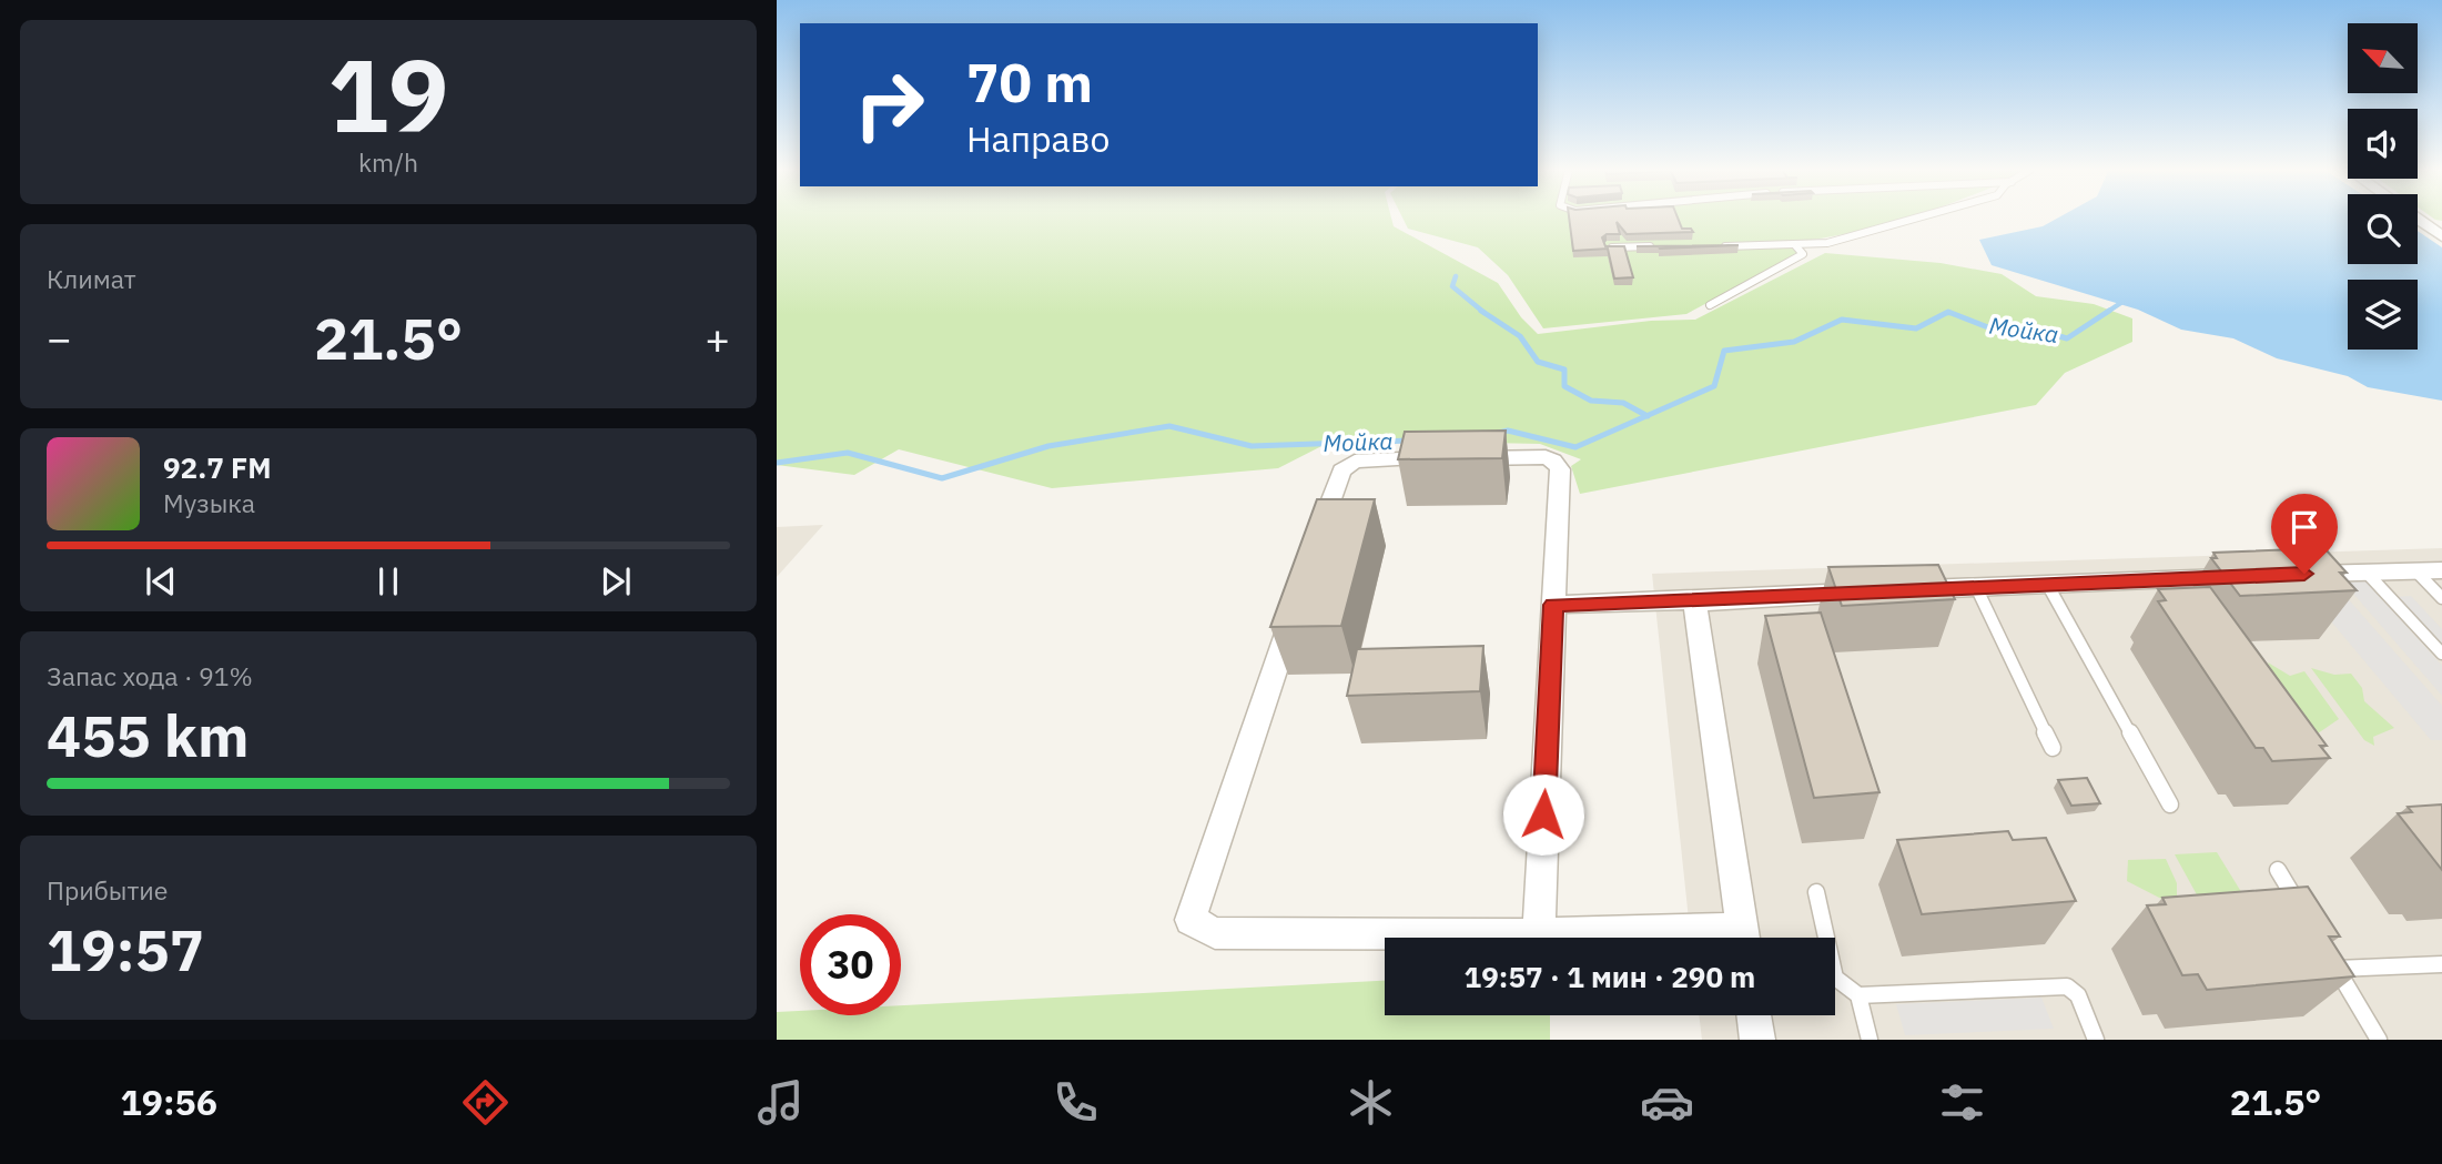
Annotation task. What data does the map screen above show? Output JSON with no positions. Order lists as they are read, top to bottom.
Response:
{
  "water": ["Мойка"],
  "north": "top left",
  "page": {
    "tile": [
      ["19", "km/h"],
      "Климат",
      ["Запас хода · 91%", "455 km"],
      ["Прибытие", "19:57"]
    ],
    "turn": ["70 m", "Направо"],
    "heat": ["−", "21.5°", "+"],
    "song": ["92.7 FM", "Музыка"],
    "limit": "30",
    "trip": "19:57 · 1 мин · 290 m",
    "tabs": ["19:56", "21.5°"]
  }
}
